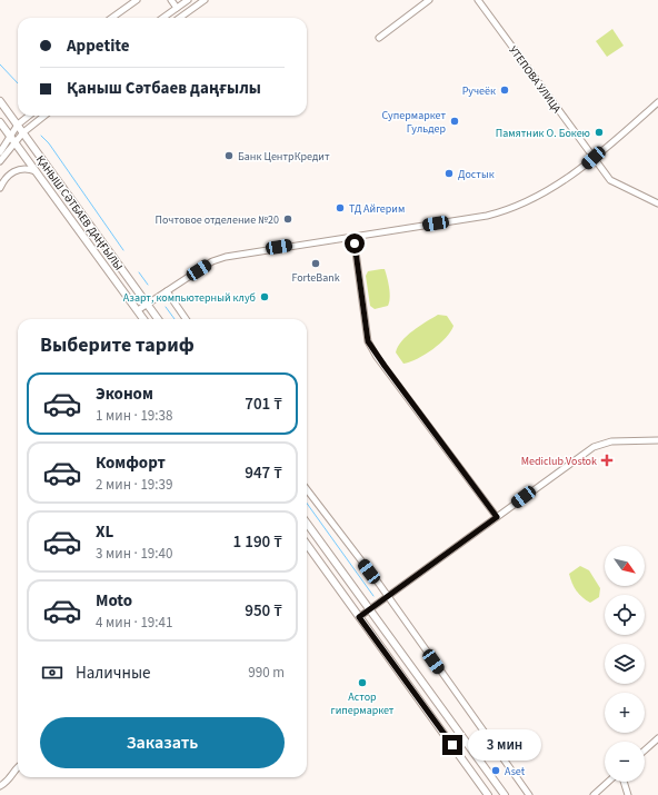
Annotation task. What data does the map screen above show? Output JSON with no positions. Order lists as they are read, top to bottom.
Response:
{
  "streets": {
    "main road": ["ҚАНЫШ СӘТБАЕВ ДАҢҒЫЛЫ"],
    "street": ["УТЕПОВА УЛИЦА"]
  },
  "places": {
    "other": [
      "Ручеёк",
      "Супермаркет Гульдер",
      "Памятник О. Бокею",
      "Банк ЦентрКредит",
      "Достык",
      "ТД Айгерим",
      "Почтовое отделение №20",
      "ForteBank",
      "Азарт, компьютерный клуб",
      "Астор гипермаркет",
      "Aset"
    ],
    "health": ["Mediclub Vostok"]
  },
  "north": "bottom right",
  "page": {
    "banner": ["Appetite", "Қаныш Сәтбаев даңғылы"],
    "heading": "Выберите тариф",
    "list": [
      {
        "name": "Эконом",
        "note": "1 мин · 19:38",
        "value": "701 ₸"
      },
      {
        "name": "Комфорт",
        "note": "2 мин · 19:39",
        "value": "947 ₸"
      },
      {
        "name": "XL",
        "note": "3 мин · 19:40",
        "value": "1 190 ₸"
      },
      {
        "name": "Moto",
        "note": "4 мин · 19:41",
        "value": "950 ₸"
      }
    ],
    "map_buttons": ["+", "−"],
    "pay": ["Наличные", "990 m"],
    "buttons": "Заказать",
    "bubble": "3 мин"
  }
}
